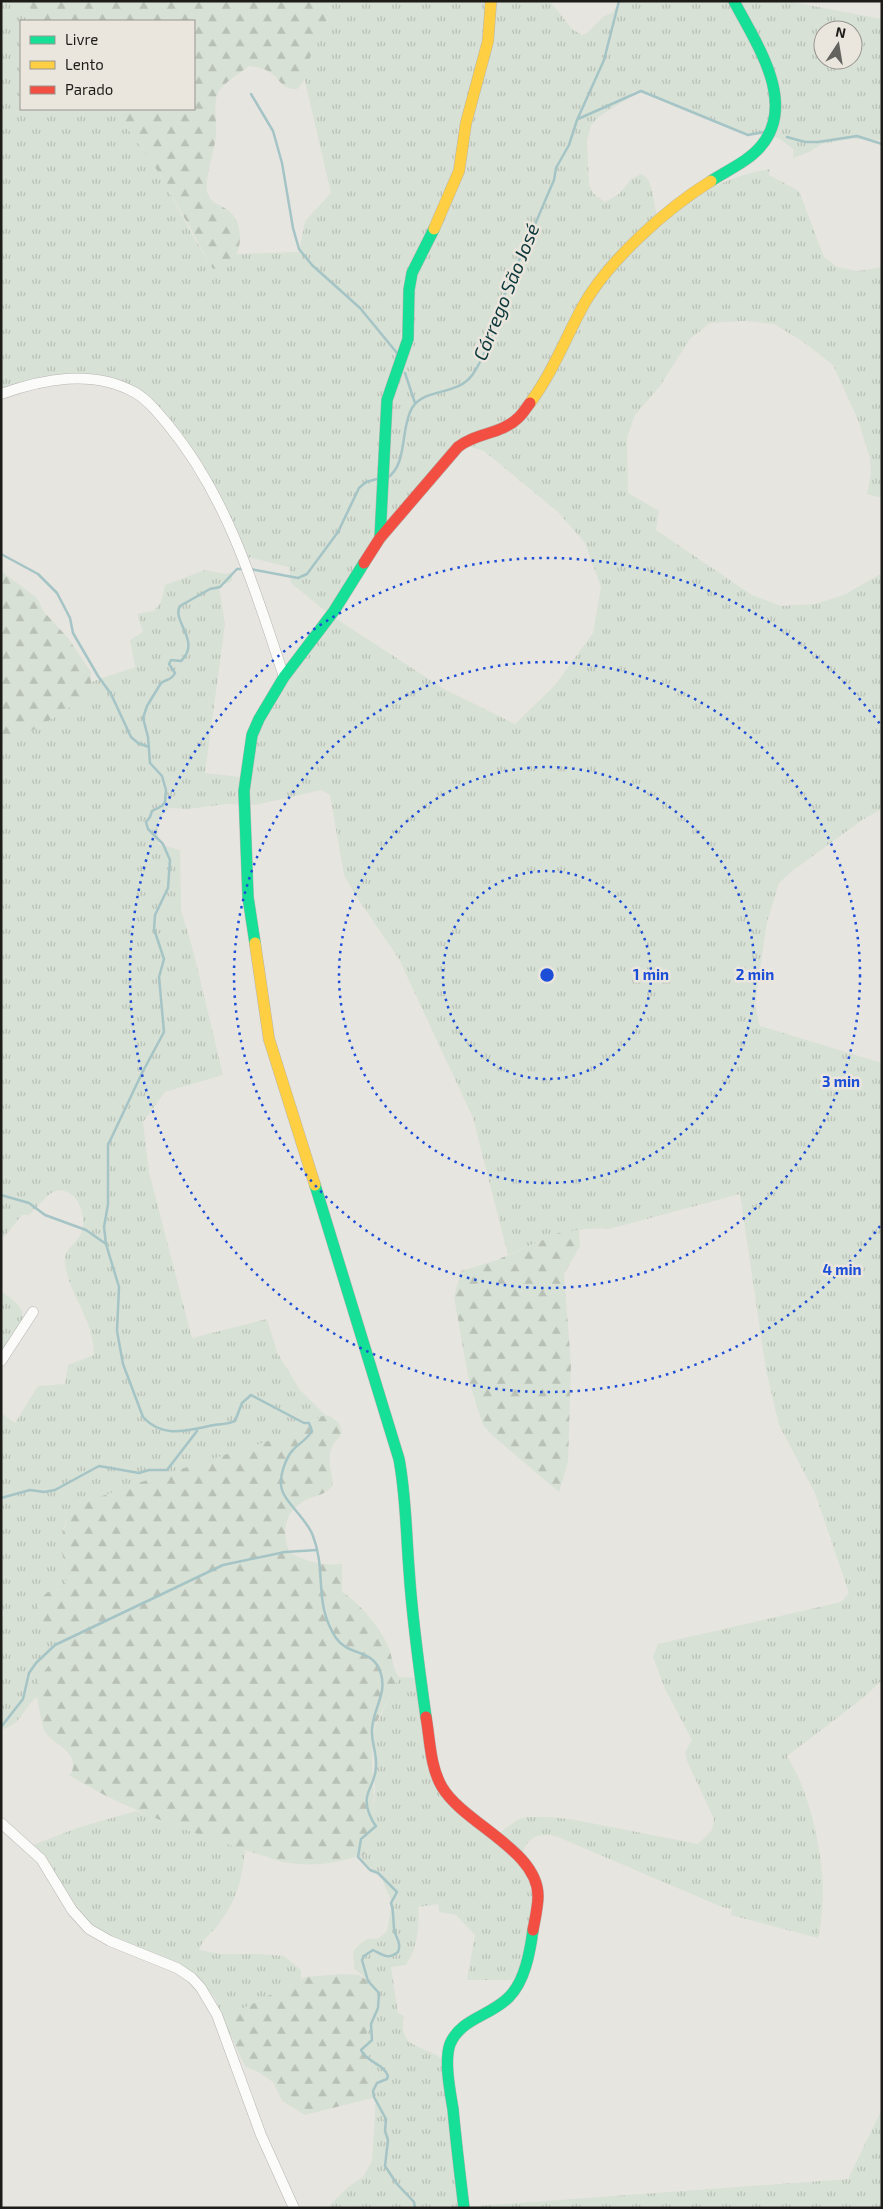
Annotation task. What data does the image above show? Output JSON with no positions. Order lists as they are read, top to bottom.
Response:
{
  "water": ["Córrego São José"],
  "legend": ["Livre", "Lento", "Parado"],
  "north": "top",
  "rings": [
    "1 min",
    "2 min",
    "3 min",
    "4 min"
  ]
}
